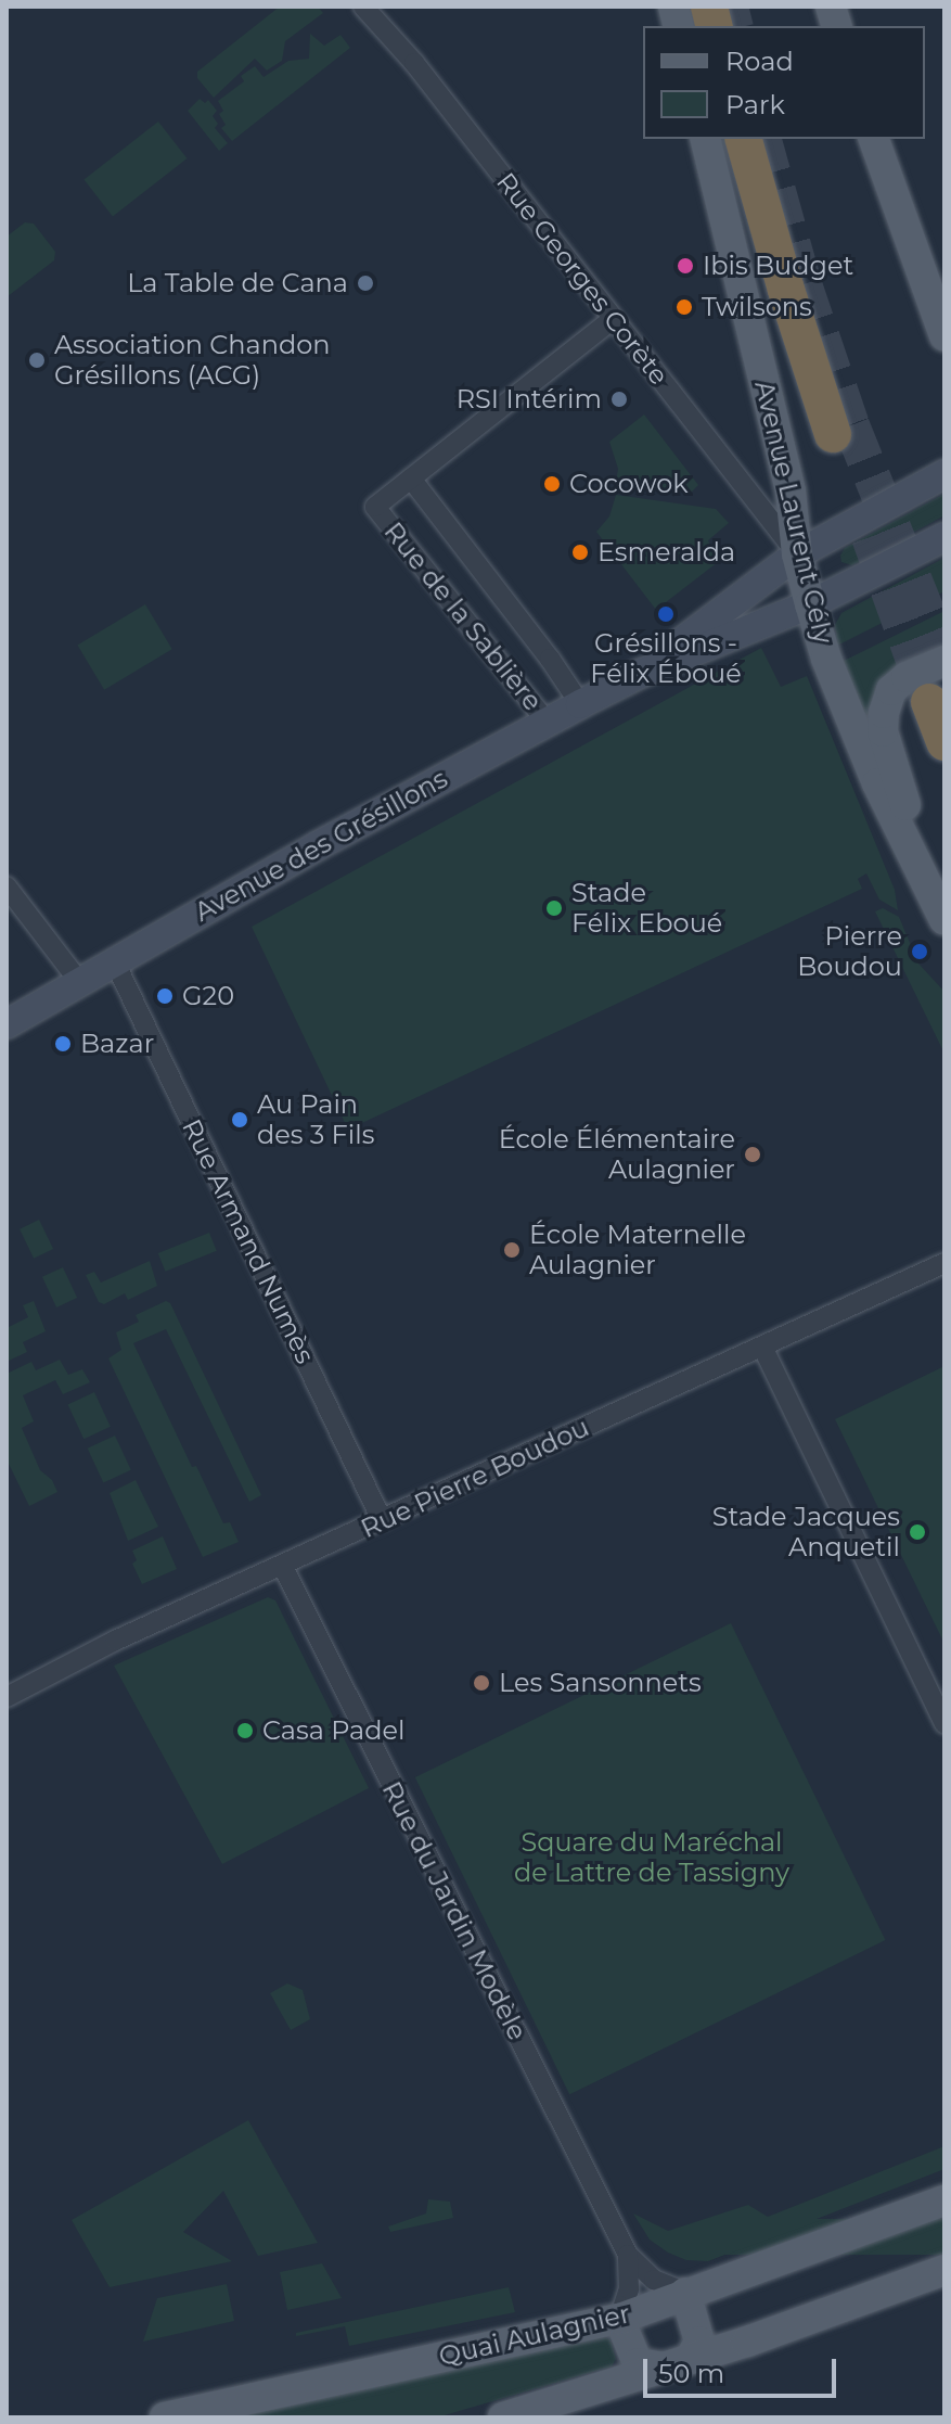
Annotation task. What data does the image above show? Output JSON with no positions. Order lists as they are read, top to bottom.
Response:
{
  "streets": {
    "main road": ["Avenue Laurent Cély", "Avenue des Grésillons", "Quai Aulagnier"],
    "street": [
      "Rue Georges Corète",
      "Rue de la Sablière",
      "Rue Armand Numès",
      "Rue Pierre Boudou",
      "Rue du Jardin Modèle"
    ]
  },
  "crossings": [
    ["Rue Georges Corète", "Avenue Laurent Cély"],
    ["Rue Georges Corète", "Rue de la Sablière"],
    ["Rue Georges Corète", "Avenue des Grésillons"],
    ["Avenue Laurent Cély", "Avenue des Grésillons"],
    ["Rue de la Sablière", "Avenue des Grésillons"],
    ["Avenue des Grésillons", "Rue Armand Numès"],
    ["Rue Armand Numès", "Rue Pierre Boudou"],
    ["Rue Pierre Boudou", "Rue du Jardin Modèle"],
    ["Rue du Jardin Modèle", "Quai Aulagnier"]
  ],
  "parks": ["Square du Maréchal de Lattre de Tassigny"],
  "places": [
    "Ibis Budget",
    "La Table de Cana",
    "Twilsons",
    "Association Chandon Grésillons (ACG)",
    "RSI Intérim",
    "Cocowok",
    "Esmeralda",
    "Grésillons - Félix Éboué",
    "Stade Félix Eboué",
    "Pierre Boudou",
    "G20",
    "Bazar",
    "Au Pain des 3 Fils",
    "École Élémentaire Aulagnier",
    "École Maternelle Aulagnier",
    "Stade Jacques Anquetil",
    "Les Sansonnets",
    "Casa Padel"
  ],
  "legend": ["Road", "Park"],
  "scale_bar": "50 m"
}
